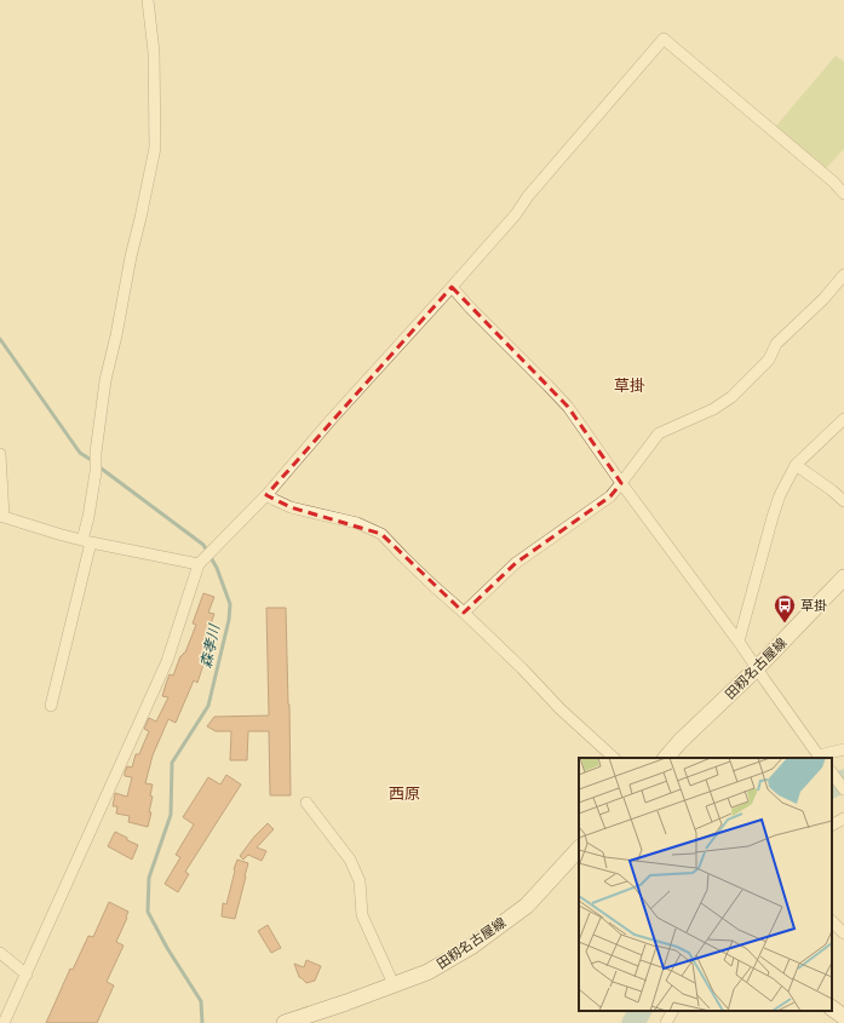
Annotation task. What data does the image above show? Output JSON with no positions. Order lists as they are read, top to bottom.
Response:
{
  "streets": {
    "main road": ["田籾名古屋線"]
  },
  "districts": ["草掛", "西原"],
  "water": ["森孝川"],
  "places": {
    "bus stop": ["草掛"]
  }
}
